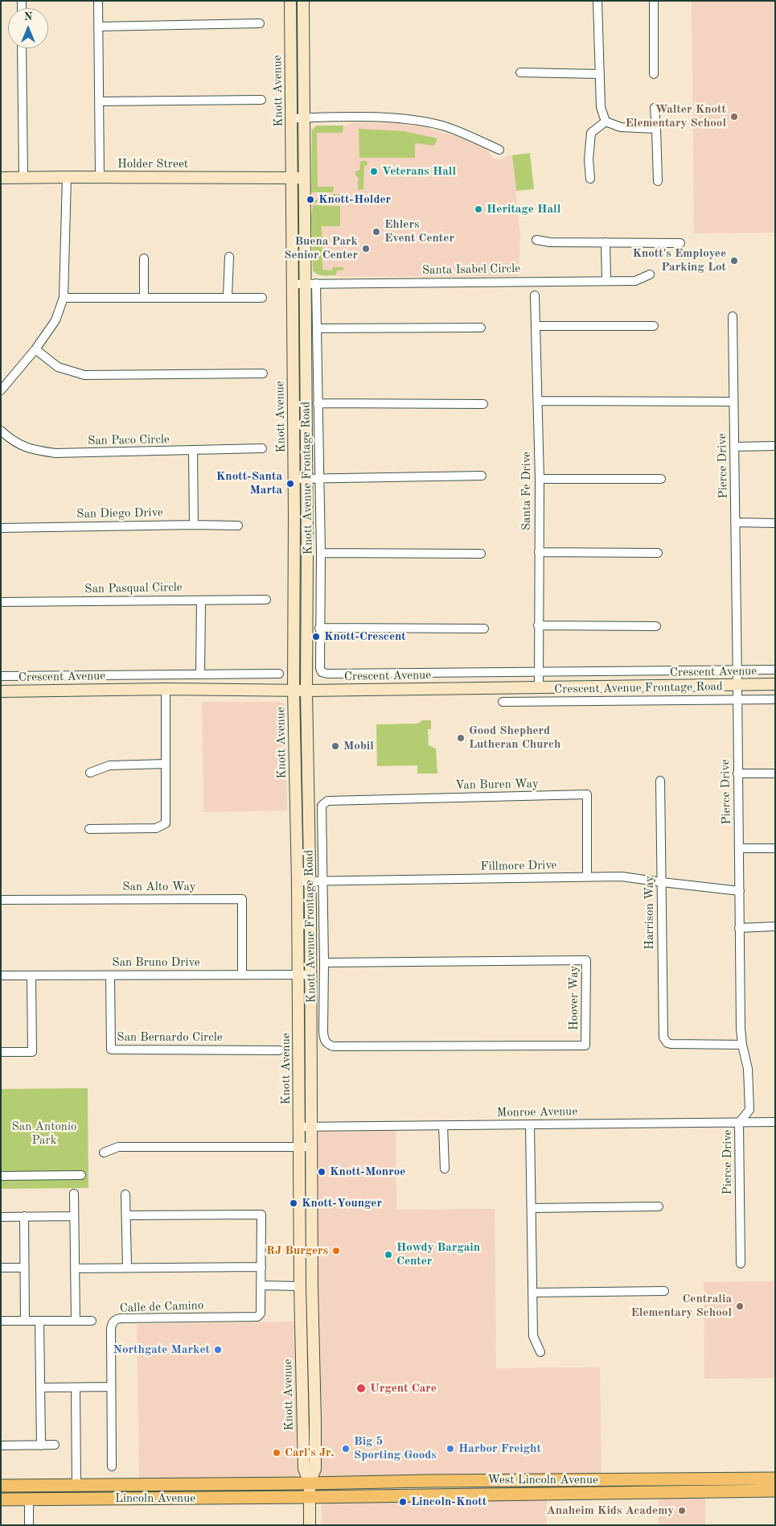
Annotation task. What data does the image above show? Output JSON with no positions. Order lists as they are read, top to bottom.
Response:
{
  "streets": {
    "main road": [
      "Knott Avenue",
      "Holder Street",
      "Crescent Avenue",
      "West Lincoln Avenue",
      "Lincoln Avenue"
    ],
    "street": [
      "Santa Isabel Circle",
      "San Paco Circle",
      "Pierce Drive",
      "Knott Avenue Frontage Road",
      "Santa Fe Drive",
      "San Diego Drive",
      "San Pasqual Circle",
      "Crescent Avenue Frontage Road",
      "Van Buren Way",
      "Fillmore Drive",
      "San Alto Way",
      "Harrison Way",
      "San Bruno Drive",
      "Hoover Way",
      "San Bernardo Circle",
      "Monroe Avenue",
      "Calle de Camino"
    ]
  },
  "crossings": [
    ["Knott Avenue", "Holder Street"],
    ["Knott Avenue", "Santa Isabel Circle"],
    ["Knott Avenue", "Knott Avenue Frontage Road"],
    ["Knott Avenue", "Crescent Avenue"],
    ["Knott Avenue", "Fillmore Drive"],
    ["Knott Avenue", "San Bruno Drive"],
    ["Knott Avenue", "Monroe Avenue"],
    ["Knott Avenue", "West Lincoln Avenue"],
    ["Knott Avenue", "Lincoln Avenue"],
    ["Santa Isabel Circle", "Knott Avenue Frontage Road"],
    ["Pierce Drive", "Crescent Avenue"],
    ["Pierce Drive", "Crescent Avenue Frontage Road"],
    ["Pierce Drive", "Fillmore Drive"],
    ["Pierce Drive", "Harrison Way"],
    ["Pierce Drive", "Monroe Avenue"],
    ["Knott Avenue Frontage Road", "Crescent Avenue"],
    ["Knott Avenue Frontage Road", "Van Buren Way"],
    ["Knott Avenue Frontage Road", "Fillmore Drive"],
    ["Knott Avenue Frontage Road", "Hoover Way"],
    ["Santa Fe Drive", "Crescent Avenue"],
    ["Van Buren Way", "Fillmore Drive"],
    ["Fillmore Drive", "Harrison Way"],
    ["San Alto Way", "San Bruno Drive"],
    ["San Bruno Drive", "San Bernardo Circle"],
    ["West Lincoln Avenue", "Lincoln Avenue"]
  ],
  "parks": ["San Antonio Park"],
  "places": [
    "Walter Knott Elementary School",
    "Veterans Hall",
    "Knott-Holder",
    "Heritage Hall",
    "Ehlers Event Center",
    "Buena Park Senior Center",
    "Knott's Employee Parking Lot",
    "Knott-Santa Marta",
    "Knott-Crescent",
    "Good Shepherd Lutheran Church",
    "Mobil",
    "Knott-Monroe",
    "Knott-Younger",
    "RJ Burgers",
    "Howdy Bargain Center",
    "Centralia Elementary School",
    "Northgate Market",
    "Urgent Care",
    "Big 5 Sporting Goods",
    "Harbor Freight",
    "Carl's Jr.",
    "Lincoln-Knott",
    "Anaheim Kids Academy"
  ],
  "north": "top"
}
